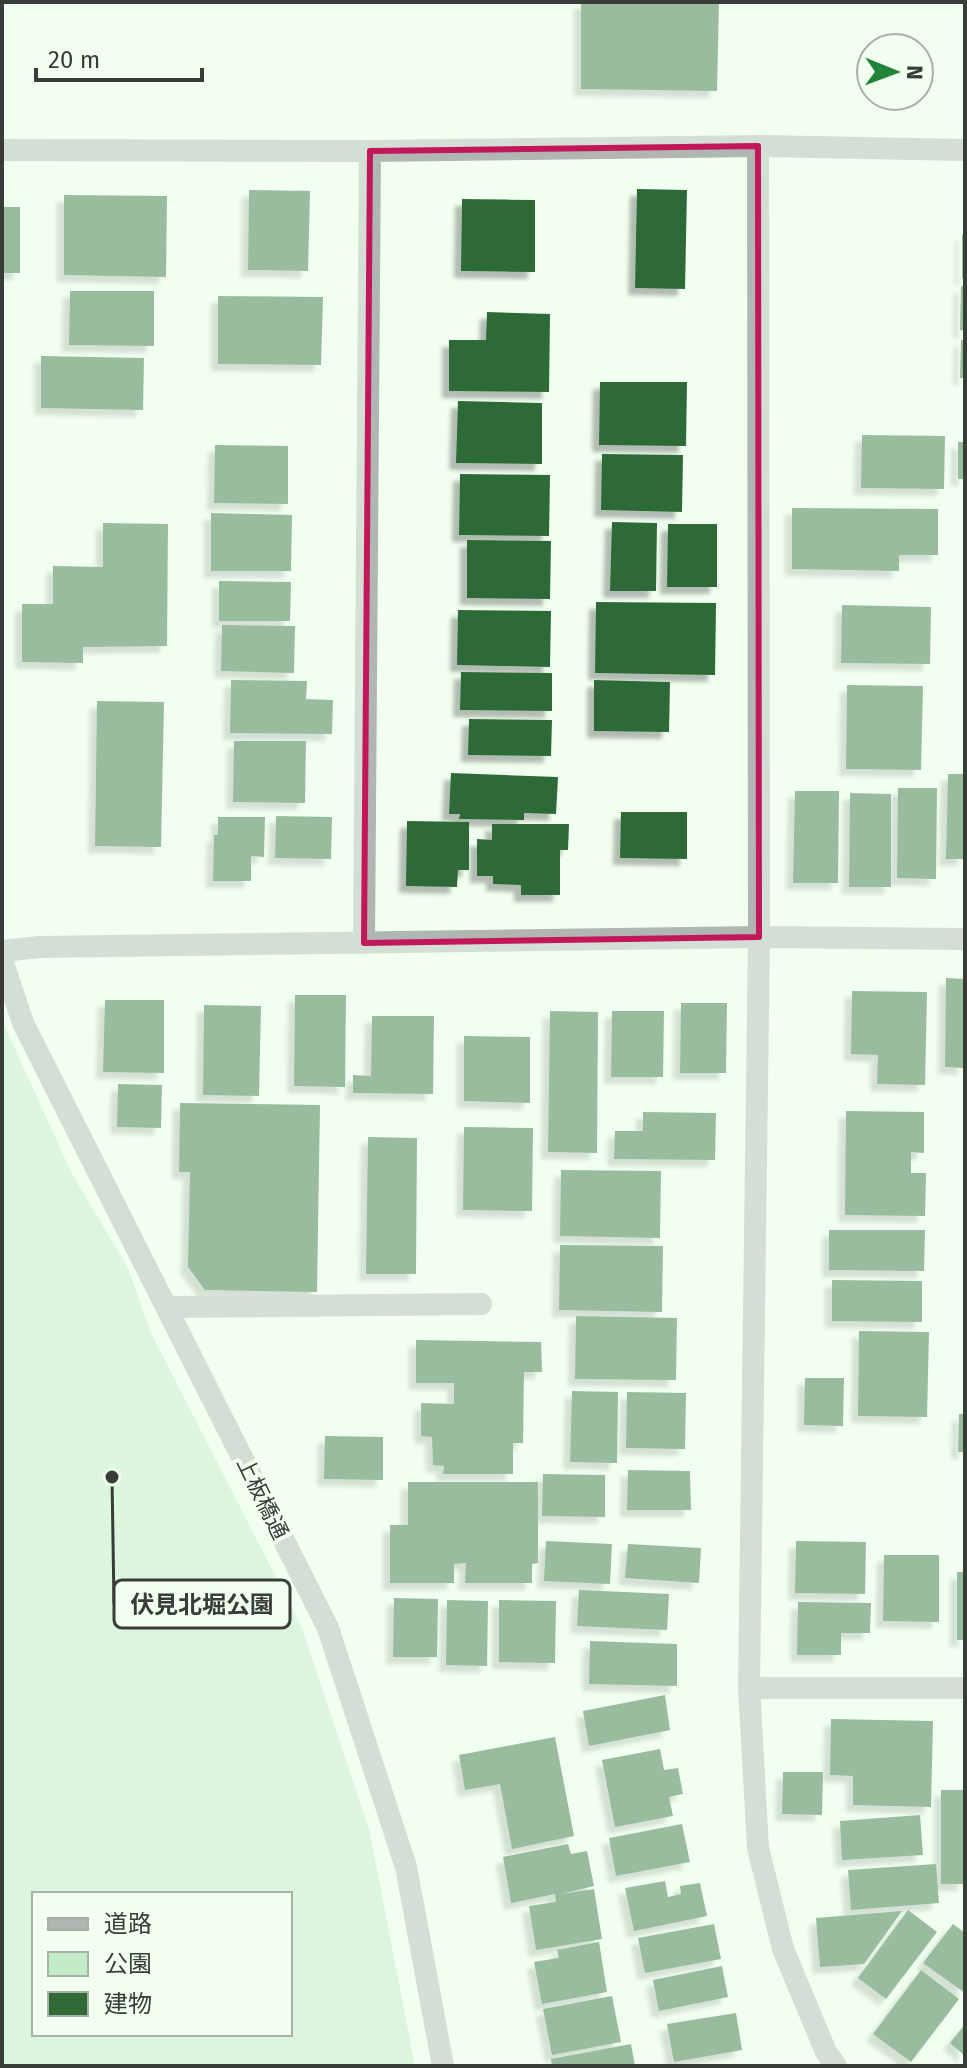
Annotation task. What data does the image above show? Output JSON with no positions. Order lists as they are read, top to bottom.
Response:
{
  "streets": {
    "street": ["上板橋通"]
  },
  "places": ["伏見北堀公園"],
  "legend": ["道路", "公園", "建物"],
  "scale_bar": "20 m",
  "north": "right"
}
